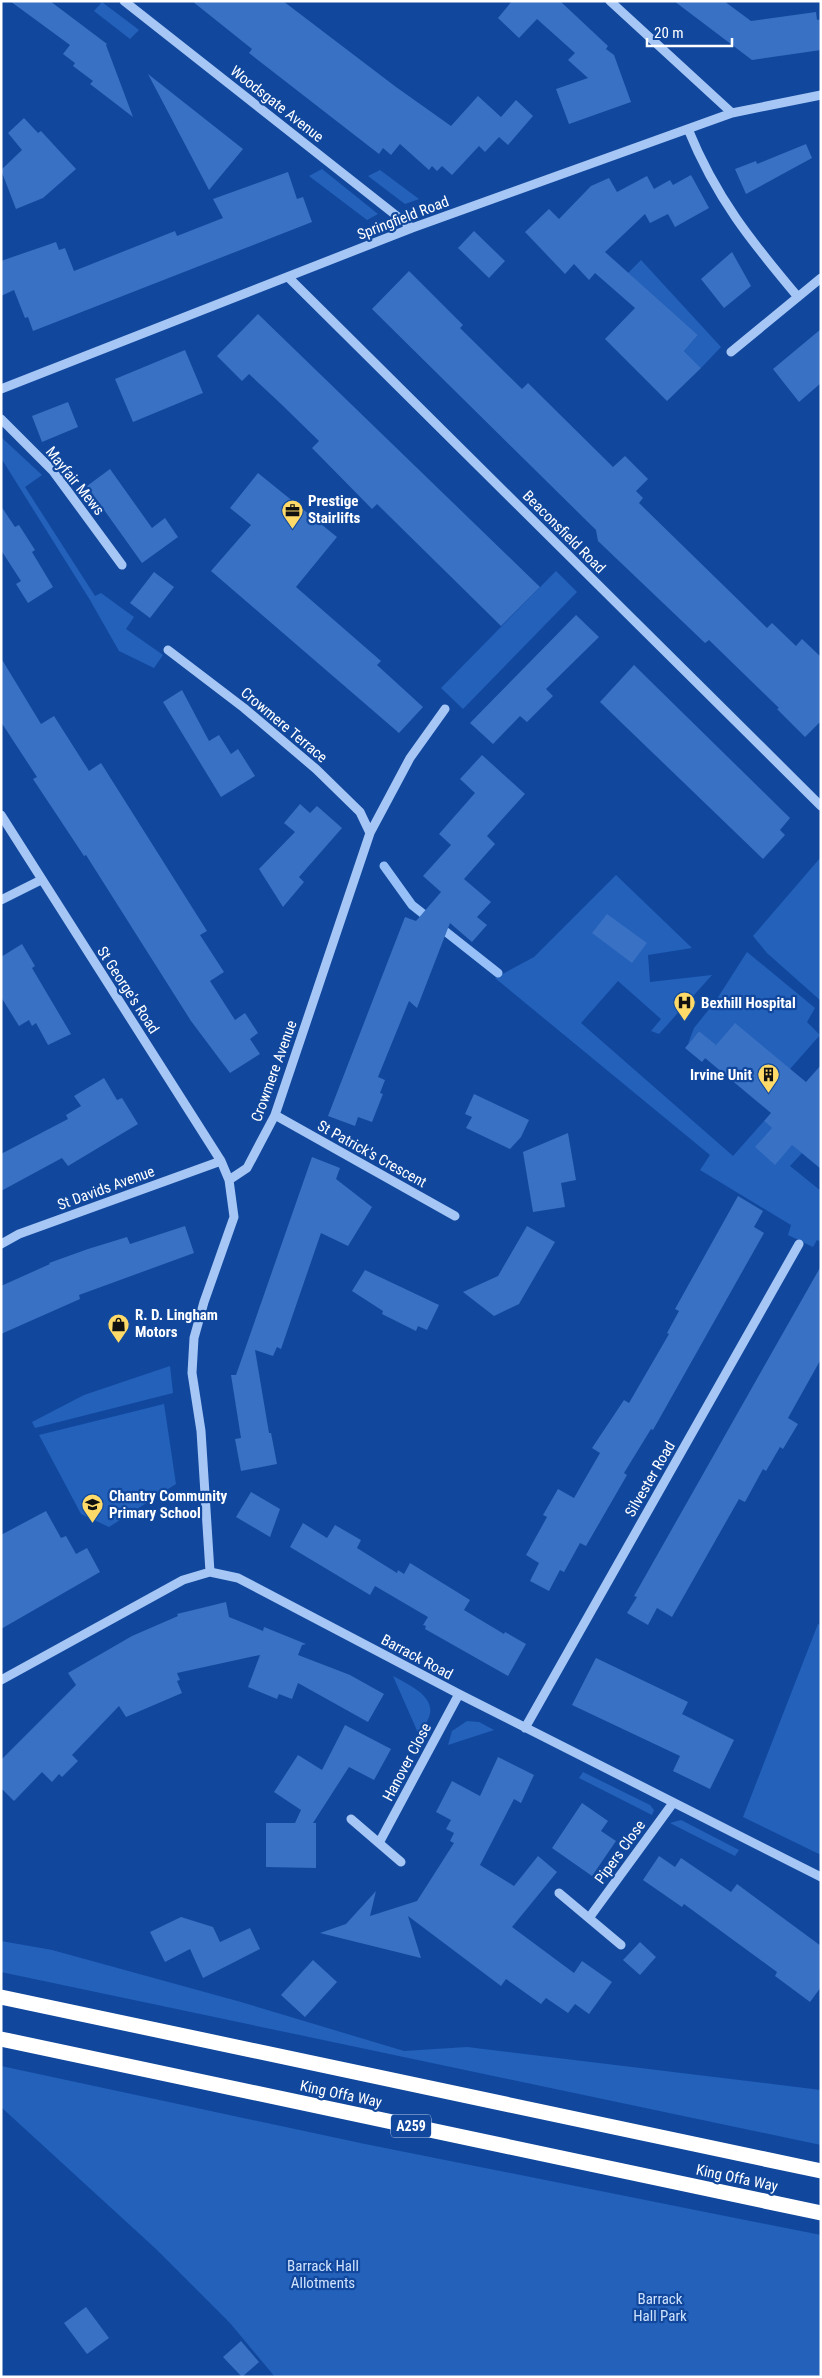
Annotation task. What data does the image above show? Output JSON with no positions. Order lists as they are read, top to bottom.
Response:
{
  "streets": {
    "highway": ["King Offa Way", "A259"],
    "street": [
      "Woodsgate Avenue",
      "Springfield Road",
      "Mayfair Mews",
      "Beaconsfield Road",
      "Crowmere Terrace",
      "St George's Road",
      "Crowmere Avenue",
      "St Patrick's Crescent",
      "St Davids Avenue",
      "Silvester Road",
      "Barrack Road",
      "Hanover Close",
      "Pipers Close"
    ]
  },
  "crossings": [
    ["Woodsgate Avenue", "Springfield Road"],
    ["Springfield Road", "Beaconsfield Road"],
    ["Crowmere Terrace", "Crowmere Avenue"],
    ["St George's Road", "Crowmere Avenue"],
    ["St George's Road", "St Davids Avenue"],
    ["Crowmere Avenue", "St Patrick's Crescent"],
    ["Silvester Road", "Barrack Road"],
    ["Barrack Road", "Hanover Close"],
    ["Barrack Road", "Pipers Close"]
  ],
  "parks": ["Barrack Hall Allotments", "Barrack Hall Park"],
  "places": {
    "office": ["Prestige Stairlifts"],
    "hospital": ["Bexhill Hospital"],
    "building": ["Irvine Unit"],
    "shop": ["R. D. Lingham Motors"],
    "school or university": ["Chantry Community Primary School"]
  },
  "scale_bar": "20 m"
}
